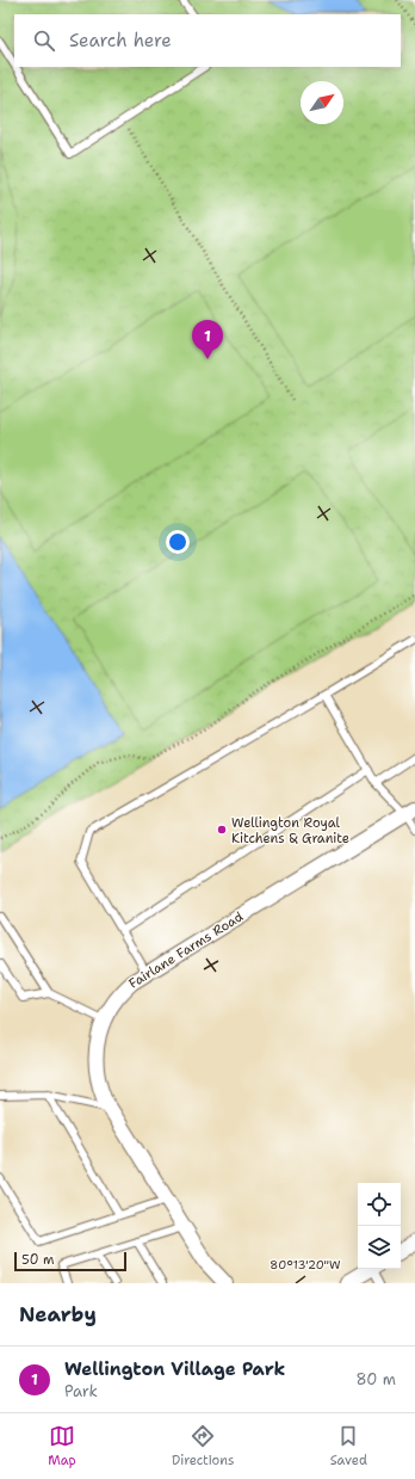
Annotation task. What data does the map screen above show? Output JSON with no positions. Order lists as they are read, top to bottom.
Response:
{
  "streets": {
    "street": ["Fairlane Farms Road"]
  },
  "places": ["Wellington Royal Kitchens & Granite"],
  "scale_bar": "50 m",
  "north": "top right",
  "page": {
    "search": "Search here",
    "pins": "1",
    "scale": "50 m",
    "heading": "Nearby",
    "list": [
      {
        "mark": "1",
        "name": "Wellington Village Park",
        "note": "Park",
        "value": "80 m"
      }
    ],
    "nav": ["Map", "Directions", "Saved"]
  },
  "coordinates": ["80°13'20\"W"]
}
